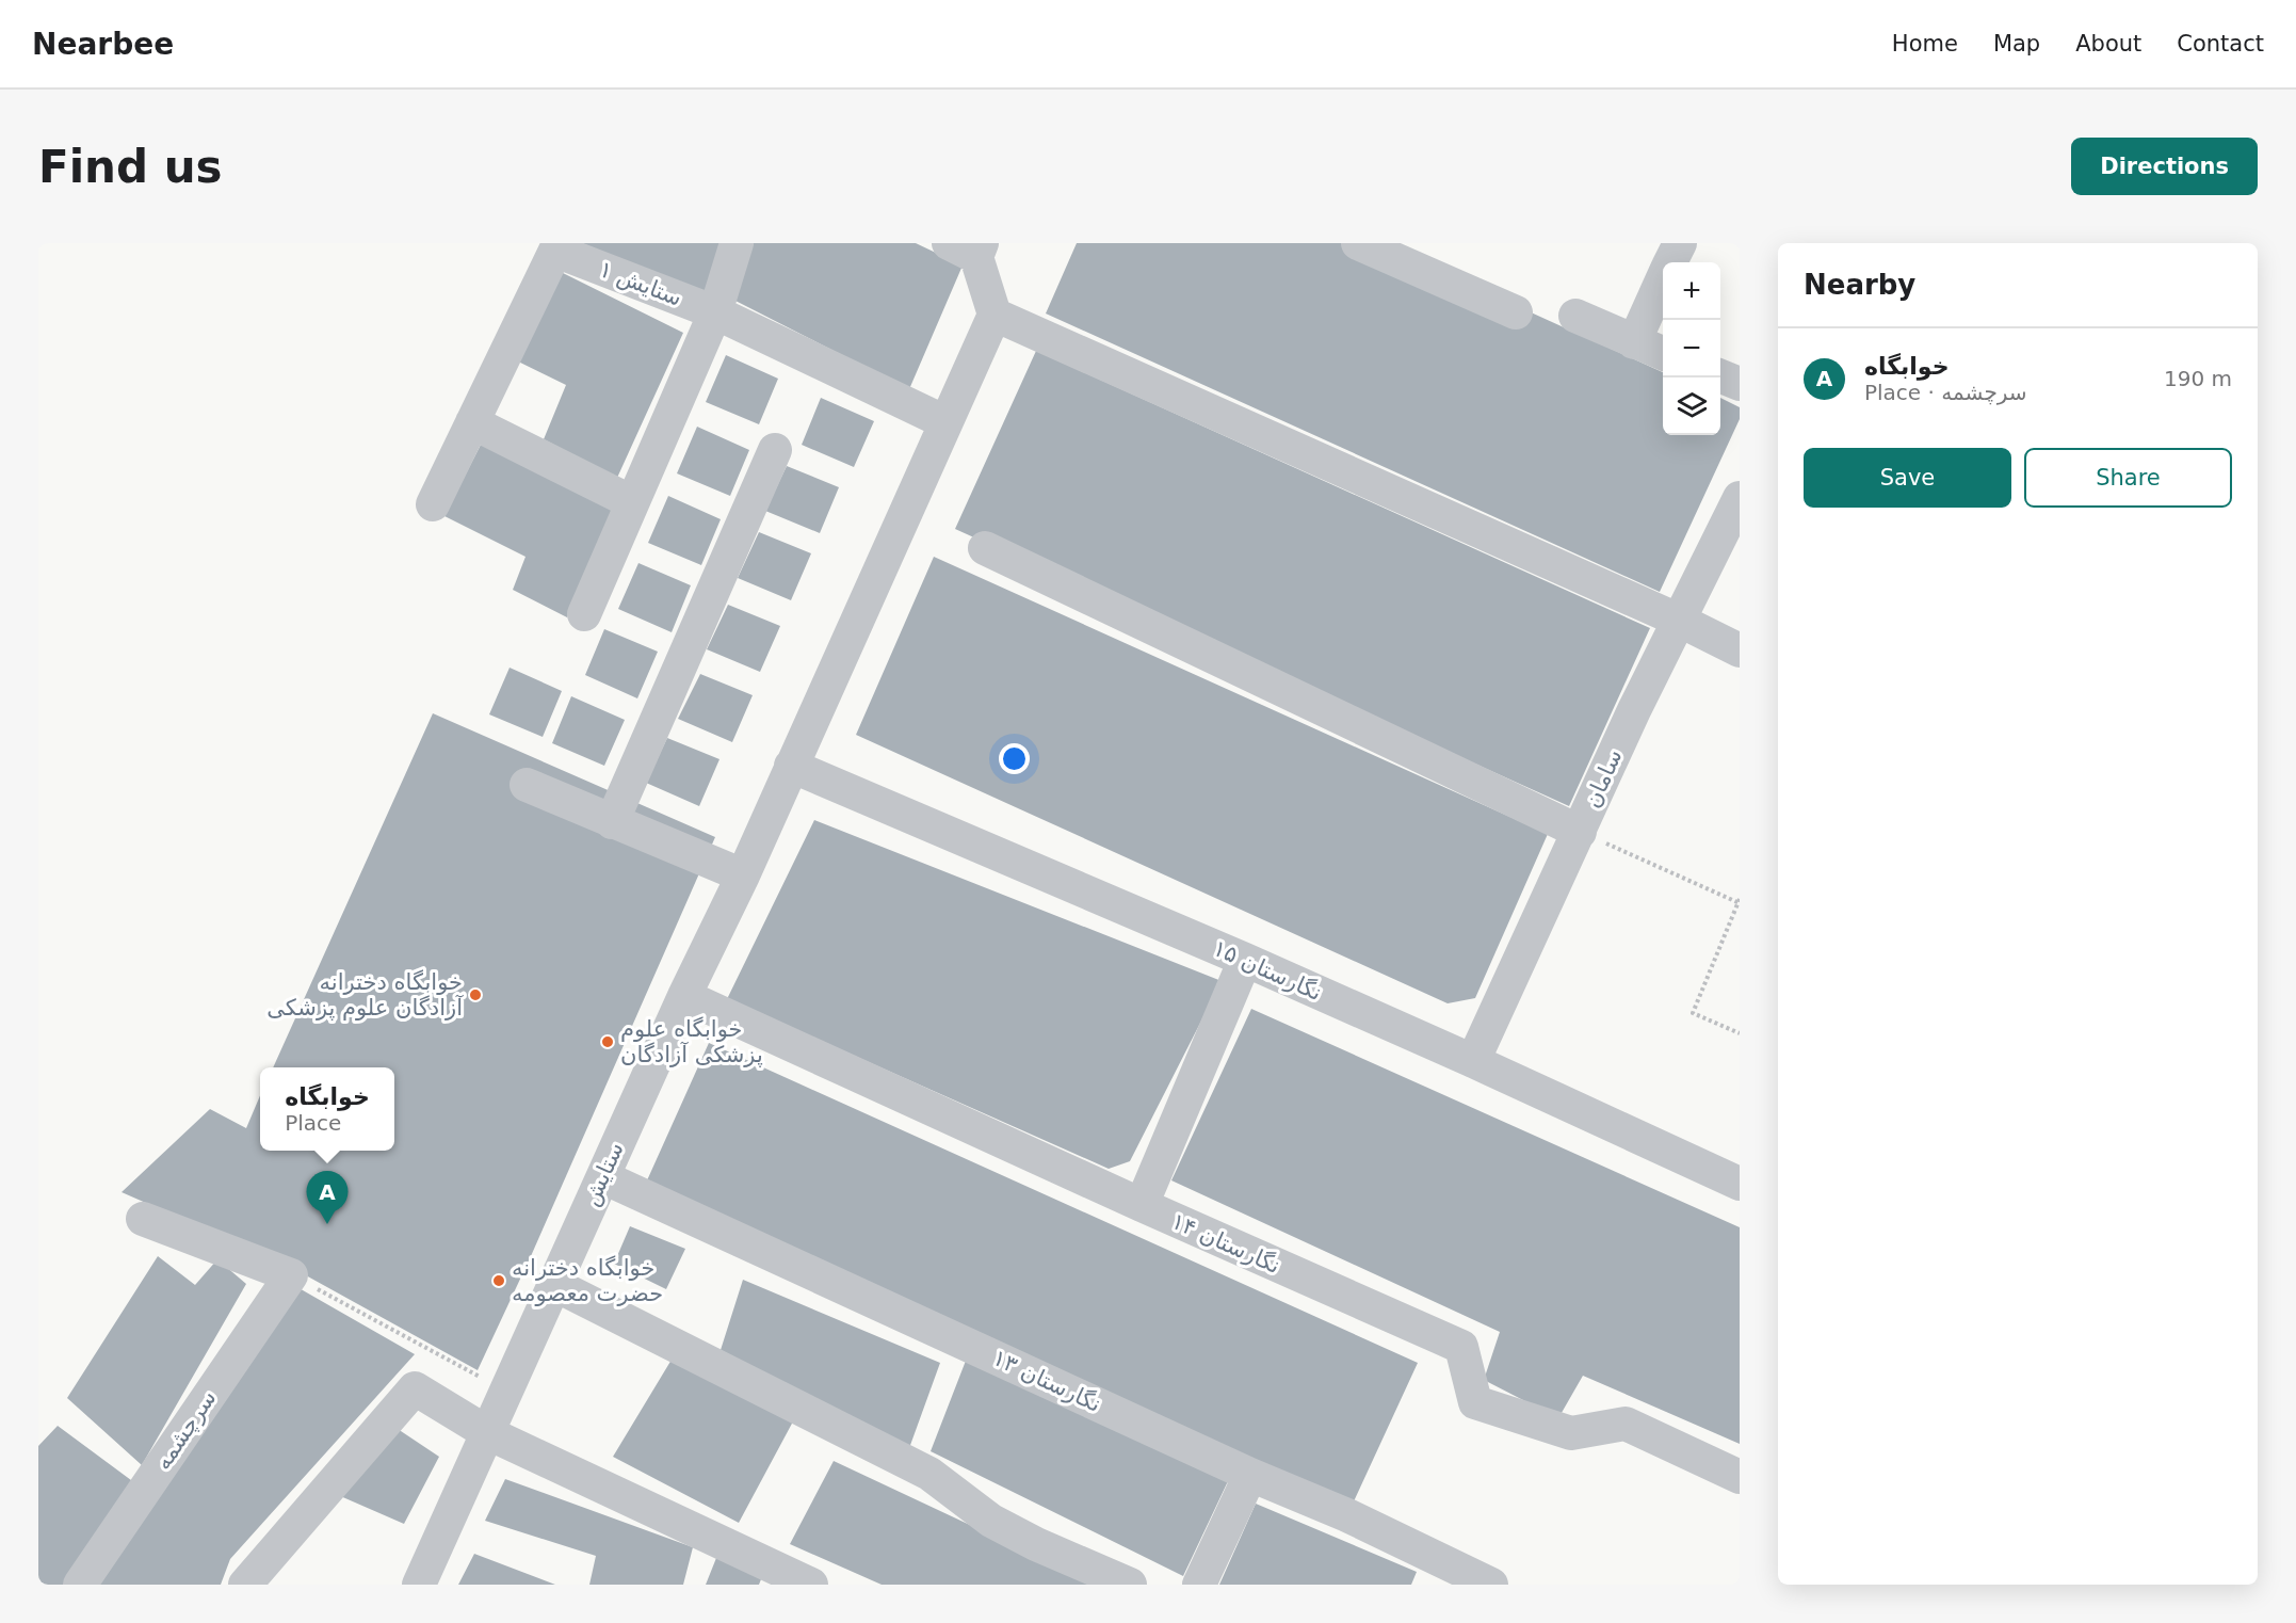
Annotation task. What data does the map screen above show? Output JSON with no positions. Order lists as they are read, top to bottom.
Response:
{
  "streets": {
    "street": [
      "ستایش ۱",
      "سامان",
      "نگارستان ۱۵",
      "ستایش",
      "نگارستان ۱۴",
      "نگارستان ۱۳",
      "سرچشمه"
    ]
  },
  "crossings": [
    ["ستایش ۱", "ستایش"],
    ["سامان", "نگارستان ۱۵"],
    ["نگارستان ۱۵", "ستایش"],
    ["ستایش", "نگارستان ۱۴"],
    ["ستایش", "نگارستان ۱۳"]
  ],
  "places": ["خوابگاه دخترانه آزادگان علوم پزشکی", "خوابگاه علوم پزشکی آزادگان", "خوابگاه دخترانه حضرت معصومه"],
  "page": {
    "header": "Nearbee",
    "nav": [
      "Home",
      "Map",
      "About",
      "Contact"
    ],
    "buttons": [
      "Directions",
      ["Save", "Share"]
    ],
    "title": "Find us",
    "heading": "Nearby",
    "map_buttons": ["+", "−"],
    "list": [
      {
        "mark": "A",
        "name": "خوابگاه",
        "note": "Place · سرچشمه",
        "value": "190 m"
      }
    ],
    "popup": ["خوابگاه", "Place"],
    "pins": "A"
  }
}
